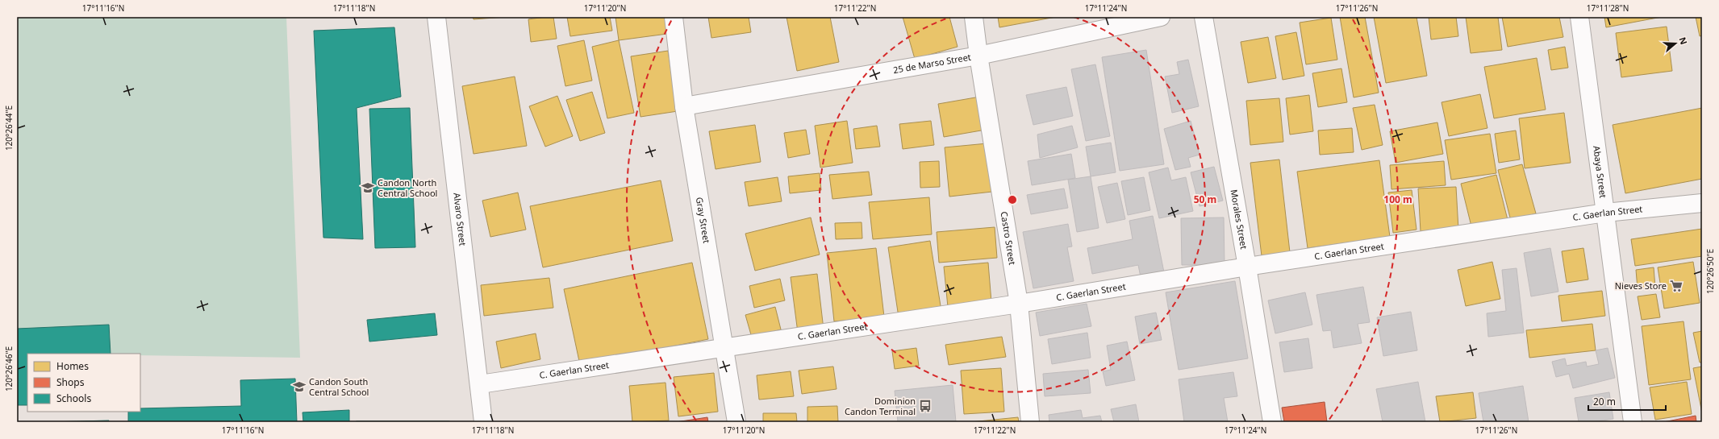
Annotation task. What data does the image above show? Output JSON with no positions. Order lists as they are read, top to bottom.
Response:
{
  "streets": {
    "street": [
      "25 de Marso Street",
      "Abaya Street",
      "C. Gaerlan Street",
      "Alvaro Street",
      "Morales Street",
      "Gray Street",
      "Castro Street"
    ]
  },
  "crossings": [
    ["25 de Marso Street", "Gray Street"],
    ["25 de Marso Street", "Castro Street"],
    ["Abaya Street", "C. Gaerlan Street"],
    ["C. Gaerlan Street", "Alvaro Street"],
    ["C. Gaerlan Street", "Morales Street"],
    ["C. Gaerlan Street", "Gray Street"],
    ["C. Gaerlan Street", "Castro Street"]
  ],
  "places": {
    "school or university": ["Candon North Central School", "Candon South Central School"],
    "supermarket": ["Nieves Store"],
    "bus stop": ["Dominion Candon Terminal"]
  },
  "legend": ["Homes", "Shops", "Schools"],
  "scale_bar": "20 m",
  "north": "right",
  "coordinates": [
    "17°11'16\"N",
    "17°11'18\"N",
    "17°11'20\"N",
    "17°11'22\"N",
    "17°11'24\"N",
    "17°11'26\"N",
    "17°11'28\"N",
    "120°26'44\"E",
    "120°26'50\"E",
    "120°26'46\"E"
  ],
  "rings": ["50 m", "100 m"]
}
